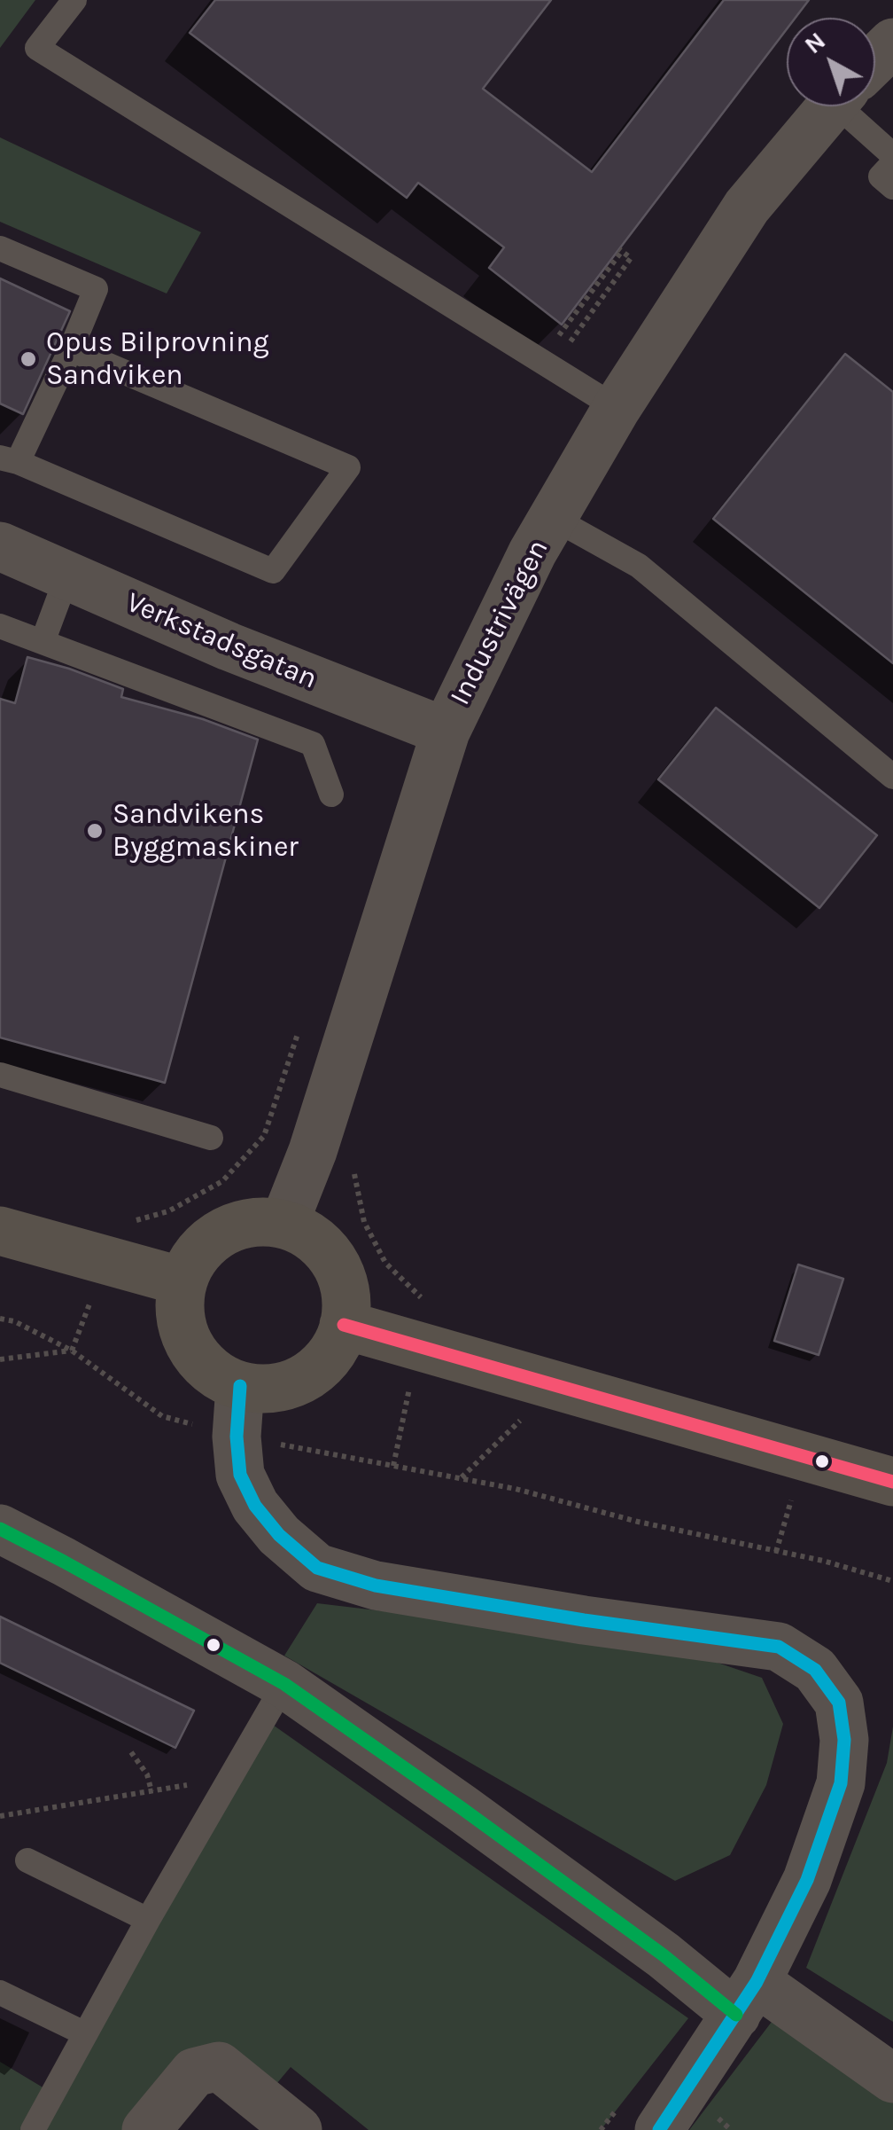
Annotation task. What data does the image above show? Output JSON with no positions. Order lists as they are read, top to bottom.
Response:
{
  "streets": {
    "street": ["Industrivägen", "Verkstadsgatan"]
  },
  "crossings": [
    ["Industrivägen", "Verkstadsgatan"]
  ],
  "places": ["Opus Bilprovning Sandviken", "Sandvikens Byggmaskiner"],
  "north": "top left"
}
